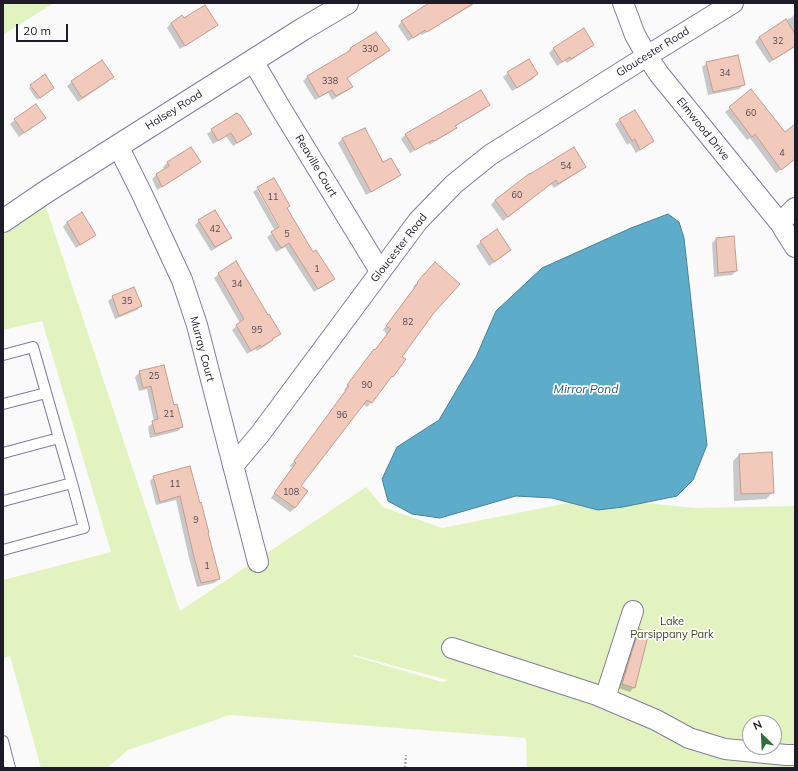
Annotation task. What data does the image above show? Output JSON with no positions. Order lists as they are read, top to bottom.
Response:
{
  "streets": {
    "street": [
      "Gloucester Road",
      "Halsey Road",
      "Elmwood Drive",
      "Reaville Court",
      "Murray Court"
    ]
  },
  "crossings": [
    ["Gloucester Road", "Elmwood Drive"],
    ["Gloucester Road", "Reaville Court"],
    ["Gloucester Road", "Murray Court"],
    ["Halsey Road", "Reaville Court"],
    ["Halsey Road", "Murray Court"]
  ],
  "water": ["Mirror Pond"],
  "parks": ["Lake Parsippany Park"],
  "house_numbers": [
    "32",
    "330",
    "34",
    "338",
    "60",
    "4",
    "54",
    "60",
    "11",
    "42",
    "5",
    "1",
    "34",
    "35",
    "82",
    "95",
    "25",
    "90",
    "21",
    "96",
    "11",
    "108",
    "9",
    "1"
  ],
  "scale_bar": "20 m",
  "north": "top left"
}
